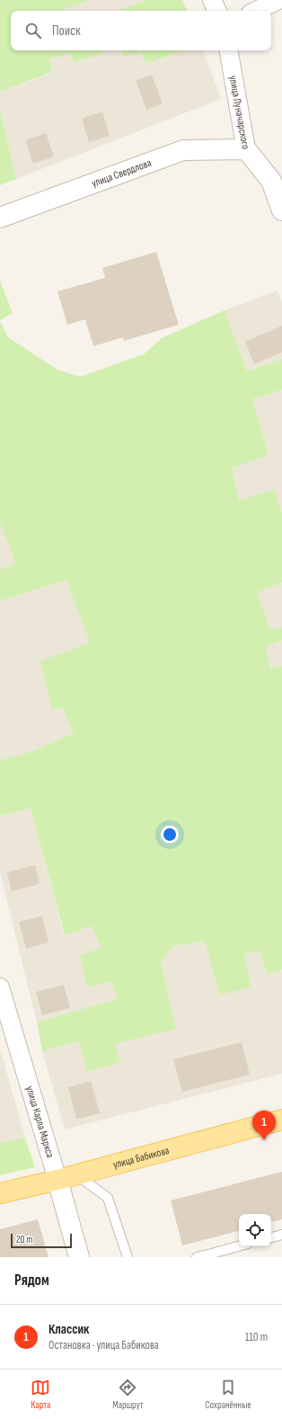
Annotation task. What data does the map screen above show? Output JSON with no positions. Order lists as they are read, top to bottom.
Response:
{
  "streets": {
    "main road": ["улица Бабикова"],
    "street": ["улица Луначарского", "улица Свердлова", "улица Карла Маркса"]
  },
  "crossings": [
    ["улица Луначарского", "улица Свердлова"],
    ["улица Карла Маркса", "улица Бабикова"]
  ],
  "scale_bar": "20 m",
  "page": {
    "search": "Поиск",
    "pins": "1",
    "scale": "20 m",
    "heading": "Рядом",
    "list": [
      {
        "mark": "1",
        "name": "Классик",
        "note": "Остановка · улица Бабикова",
        "value": "110 m"
      }
    ],
    "nav": ["Карта", "Маршрут", "Сохранённые"]
  }
}
